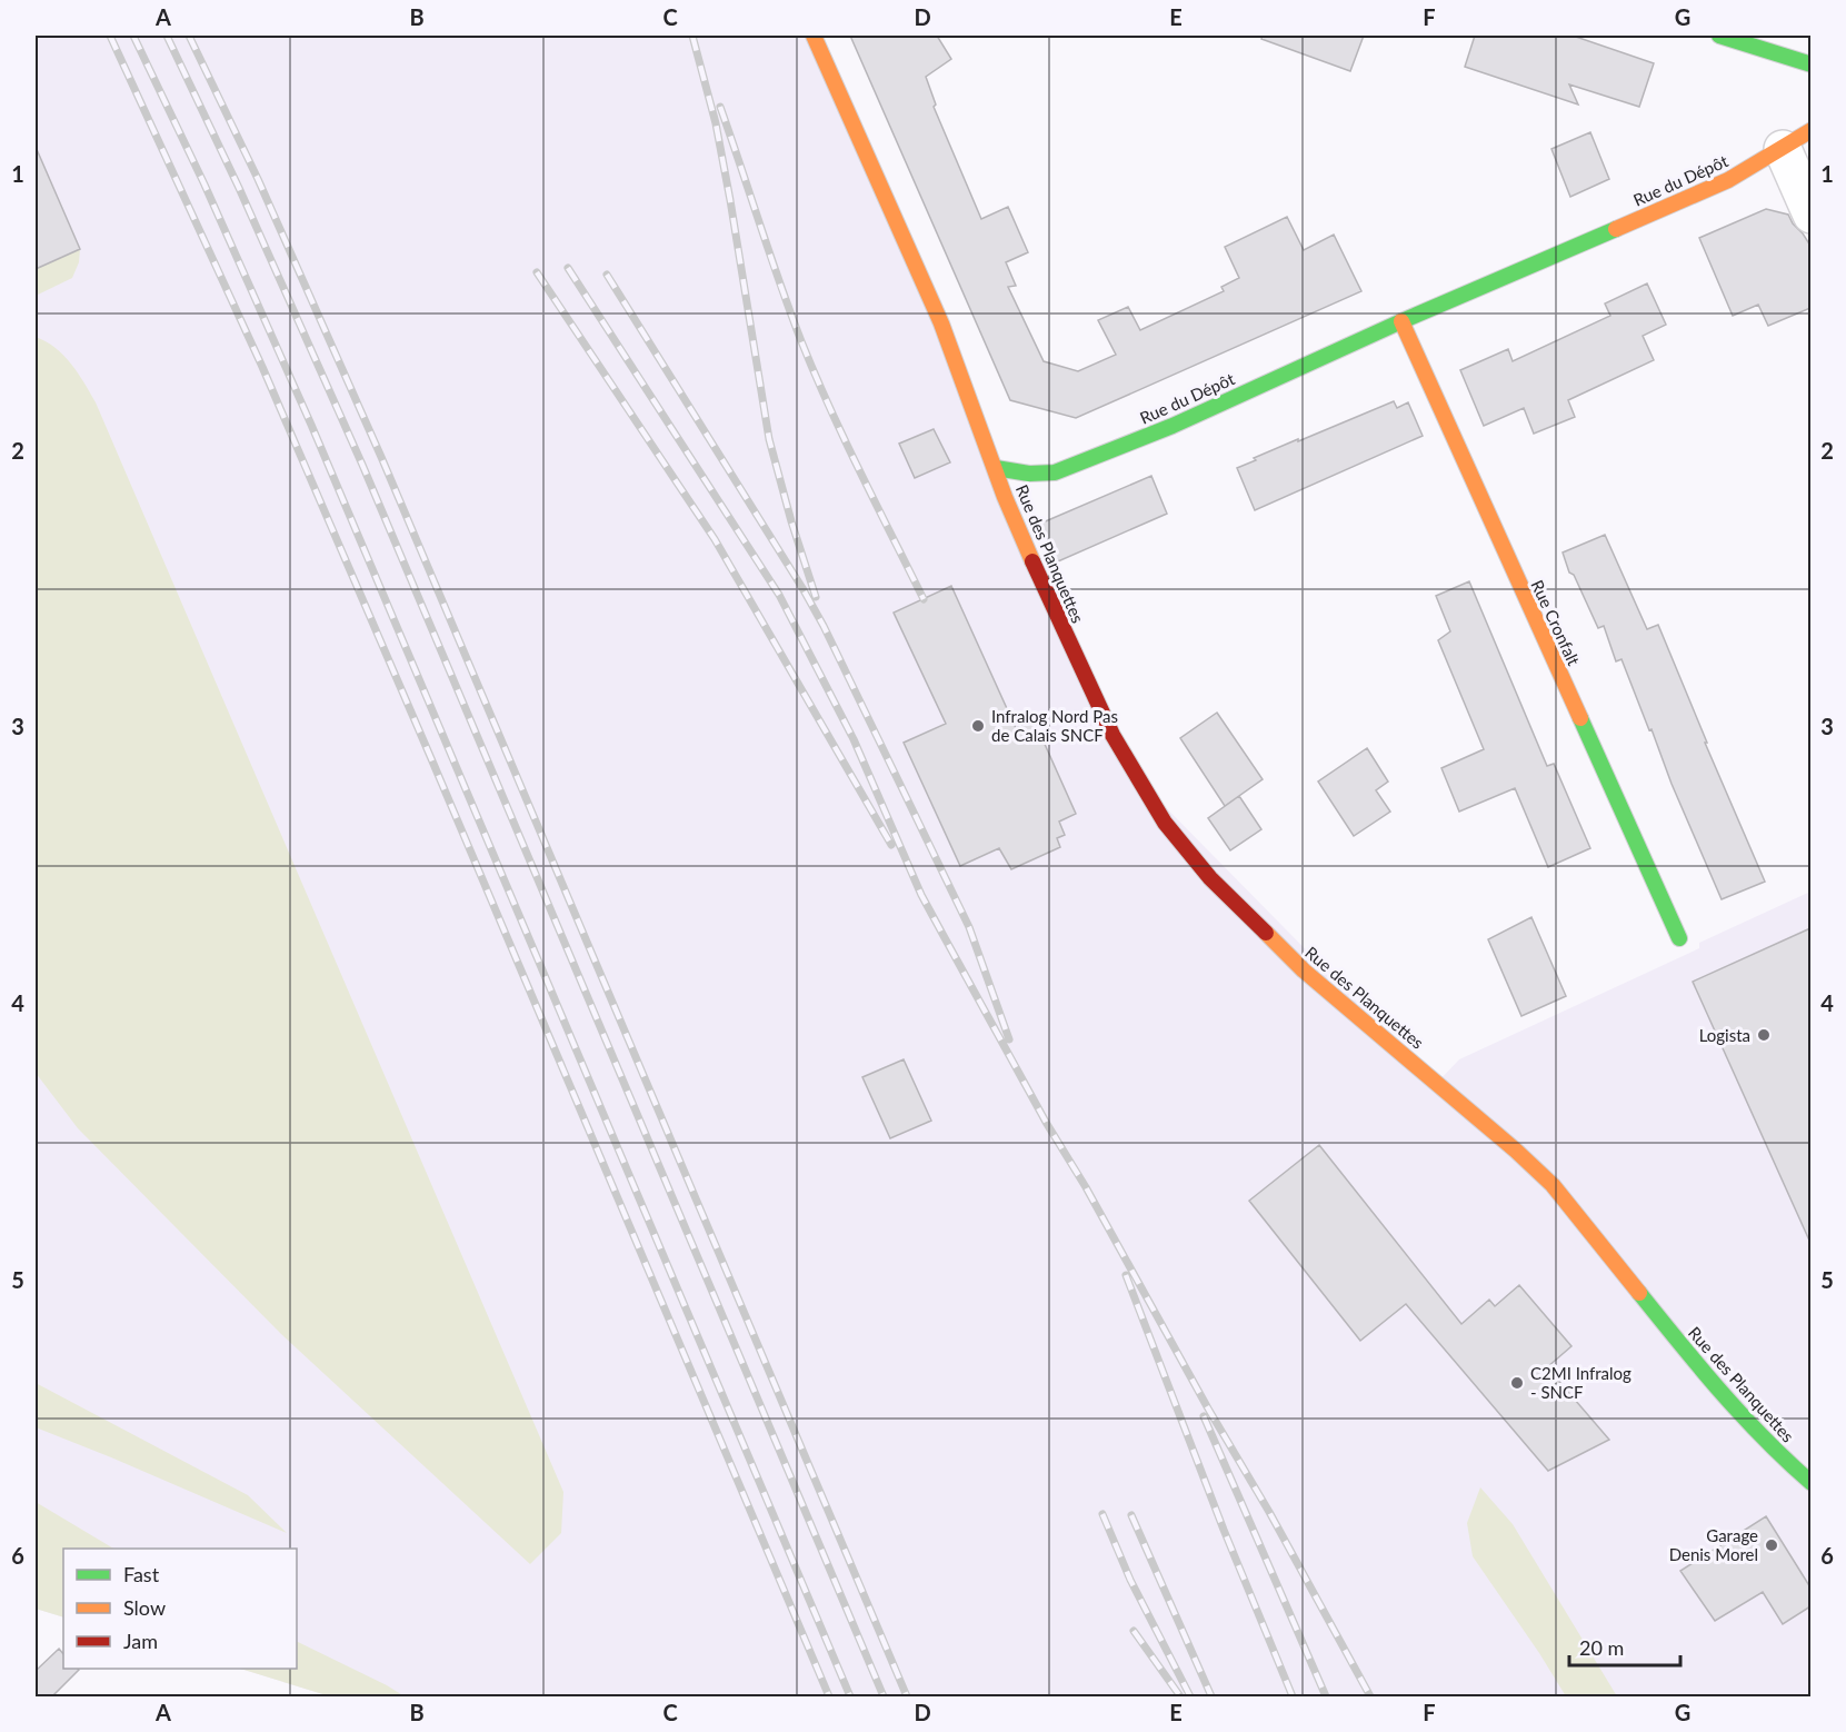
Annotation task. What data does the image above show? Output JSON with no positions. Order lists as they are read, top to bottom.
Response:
{
  "streets": {
    "street": ["Rue du Dépôt", "Rue des Planquettes", "Rue Cronfalt"]
  },
  "crossings": [
    ["Rue du Dépôt", "Rue des Planquettes"],
    ["Rue du Dépôt", "Rue Cronfalt"]
  ],
  "places": [
    "Infralog Nord Pas de Calais SNCF",
    "Logista",
    "C2MI Infralog - SNCF",
    "Garage Denis Morel"
  ],
  "legend": ["Fast", "Slow", "Jam"],
  "scale_bar": "20 m",
  "grid": {
    "columns": [
      "A",
      "B",
      "C",
      "D",
      "E",
      "F",
      "G"
    ],
    "rows": [
      "1",
      "2",
      "3",
      "4",
      "5",
      "6"
    ]
  }
}
